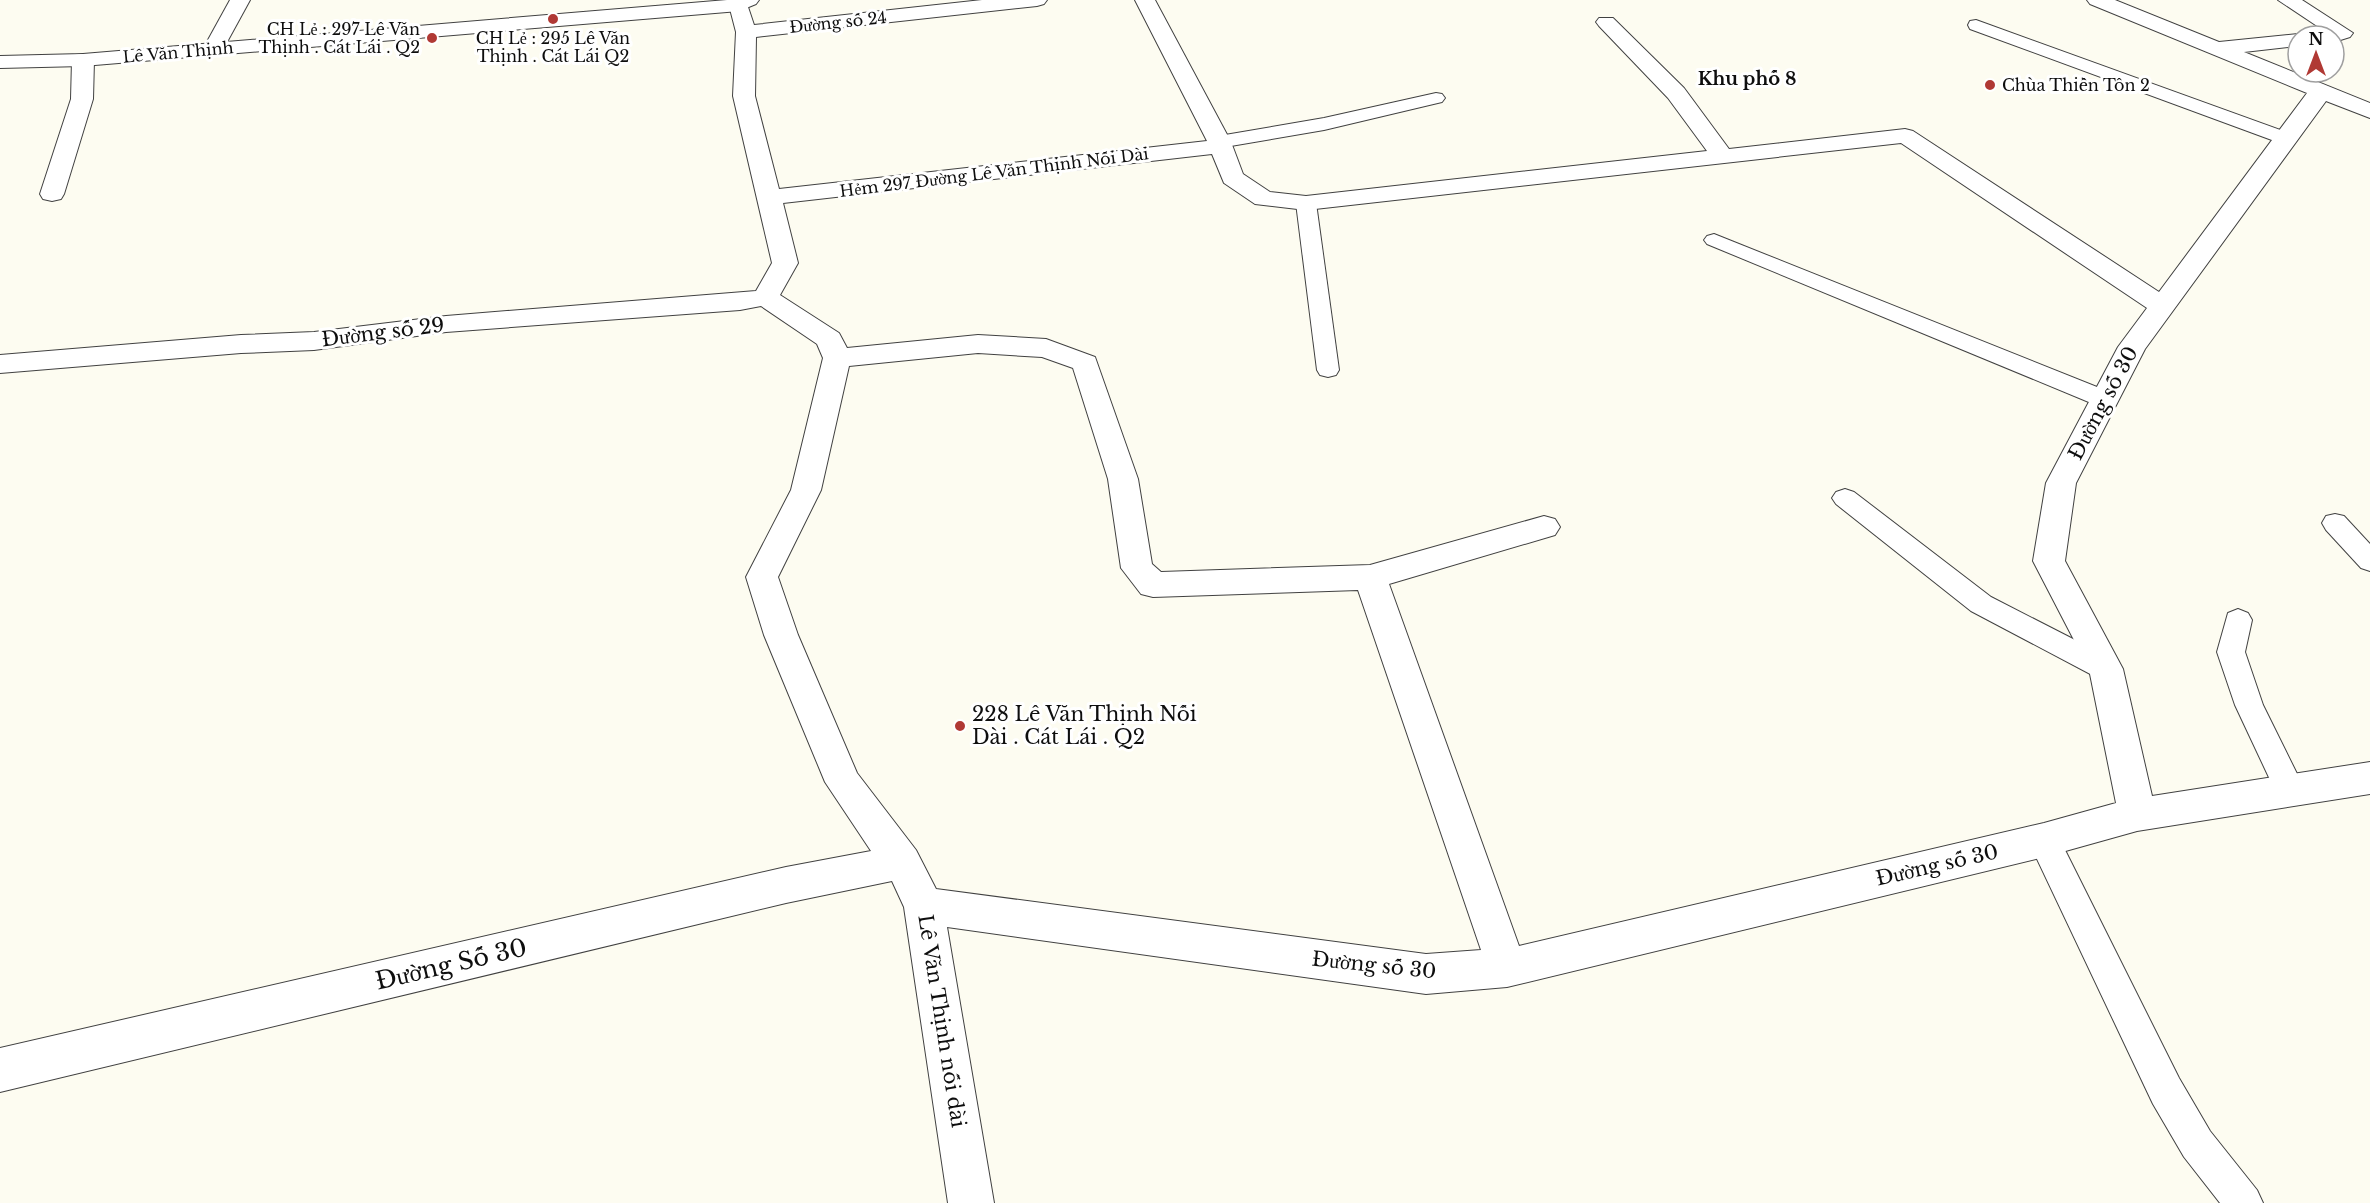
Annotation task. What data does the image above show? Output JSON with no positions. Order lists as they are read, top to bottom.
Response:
{
  "streets": {
    "street": [
      "Đường số 24",
      "Lê Văn Thịnh",
      "Hẻm 297 Đường Lê Văn Thịnh Nối Dài",
      "Đường số 29",
      "Đường số 30",
      "Đường Số 30",
      "Lê Văn Thịnh nối dài"
    ]
  },
  "crossings": [
    ["Đường số 24", "Lê Văn Thịnh"],
    ["Đường số 30", "Lê Văn Thịnh nối dài"],
    ["Đường Số 30", "Lê Văn Thịnh nối dài"]
  ],
  "districts": ["Khu phố 8"],
  "places": [
    "CH Lẻ : 295 Lê Văn Thịnh . Cát Lái Q2",
    "CH Lẻ : 297 Lê Văn Thịnh . Cát Lái . Q2",
    "Chùa Thiền Tôn 2",
    "228 Lê Văn Thịnh Nối Dài . Cát Lái . Q2"
  ],
  "north": "top"
}
